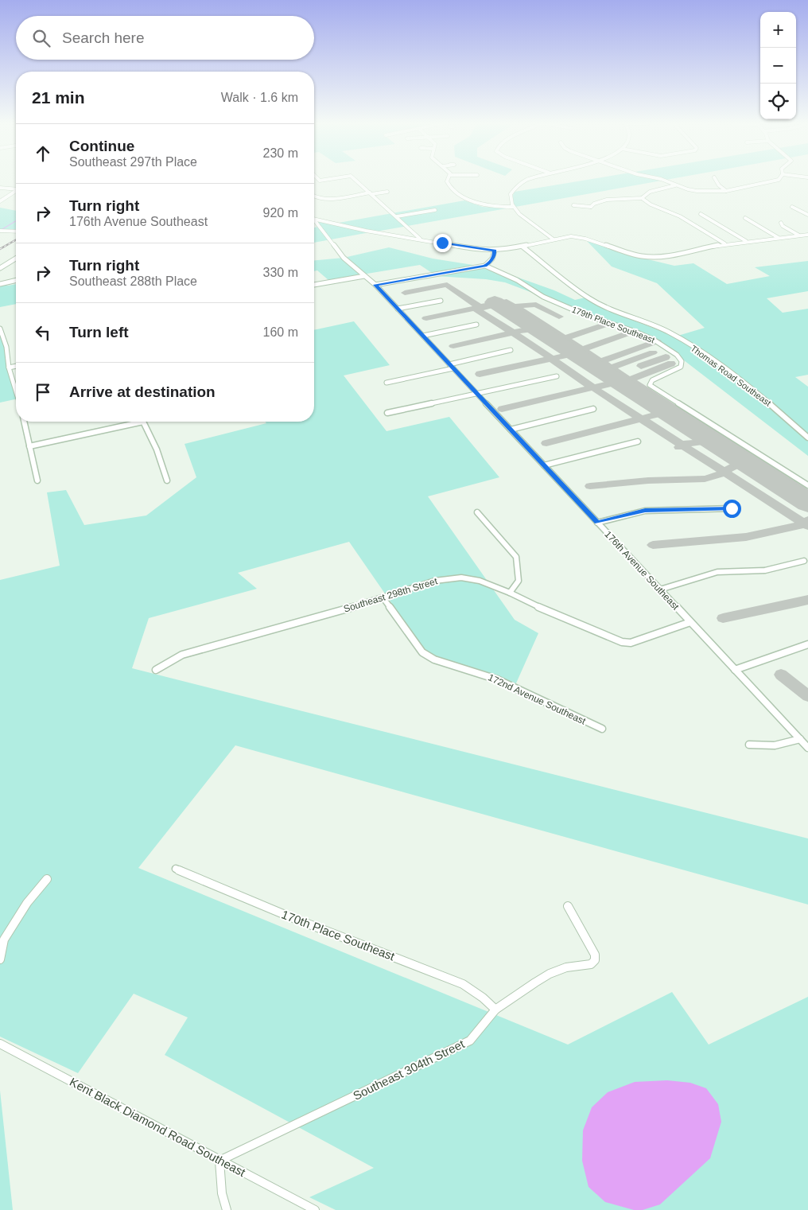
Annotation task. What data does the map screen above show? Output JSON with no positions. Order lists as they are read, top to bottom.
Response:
{
  "streets": {
    "street": [
      "179th Place Southeast",
      "Thomas Road Southeast",
      "176th Avenue Southeast",
      "Southeast 298th Street",
      "172nd Avenue Southeast",
      "170th Place Southeast",
      "Southeast 304th Street",
      "Kent Black Diamond Road Southeast"
    ]
  },
  "crossings": [
    ["176th Avenue Southeast", "Southeast 298th Street"],
    ["Southeast 298th Street", "172nd Avenue Southeast"],
    ["170th Place Southeast", "Southeast 304th Street"],
    ["Southeast 304th Street", "Kent Black Diamond Road Southeast"]
  ],
  "page": {
    "map_buttons": ["+", "−"],
    "search": "Search here",
    "heading": ["21 min", "Walk · 1.6 km"],
    "list": [
      ["Continue", "Southeast 297th Place", "230 m"],
      ["Turn right", "176th Avenue Southeast", "920 m"],
      ["Turn right", "Southeast 288th Place", "330 m"],
      ["Turn left", "160 m"],
      "Arrive at destination"
    ]
  }
}
